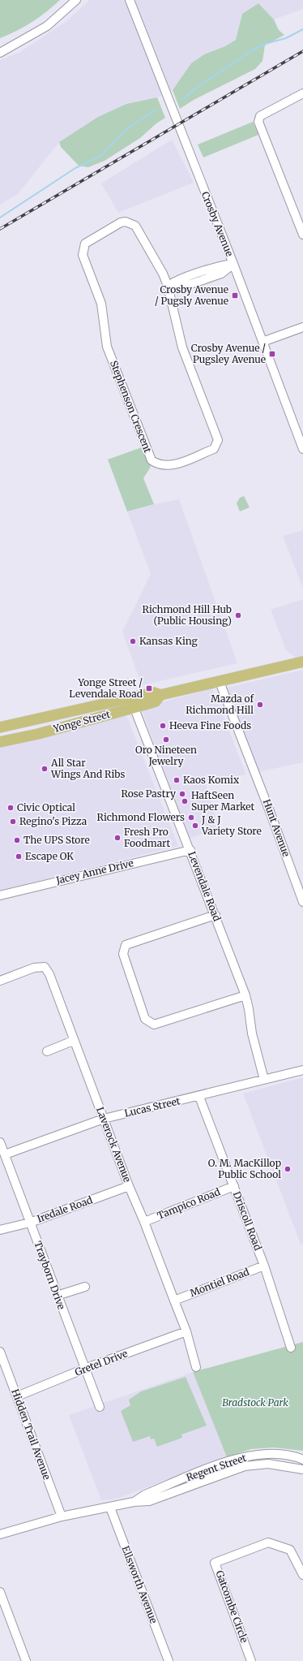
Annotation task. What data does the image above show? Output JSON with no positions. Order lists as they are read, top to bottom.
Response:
{
  "streets": {
    "main road": ["Yonge Street"],
    "street": [
      "Crosby Avenue",
      "Stephenson Crescent",
      "Hunt Avenue",
      "Jacey Anne Drive",
      "Levendale Road",
      "Lucas Street",
      "Laverock Avenue",
      "Tampico Road",
      "Iredale Road",
      "Driscoll Road",
      "Trayborn Drive",
      "Montiel Road",
      "Gretel Drive",
      "Hidden Trail Avenue",
      "Regent Street",
      "Ellsworth Avenue",
      "Gatcombe Circle"
    ]
  },
  "crossings": [
    ["Yonge Street", "Hunt Avenue"],
    ["Yonge Street", "Levendale Road"],
    ["Jacey Anne Drive", "Levendale Road"],
    ["Levendale Road", "Lucas Street"],
    ["Lucas Street", "Laverock Avenue"],
    ["Lucas Street", "Driscoll Road"],
    ["Lucas Street", "Trayborn Drive"],
    ["Laverock Avenue", "Tampico Road"],
    ["Laverock Avenue", "Iredale Road"],
    ["Laverock Avenue", "Montiel Road"],
    ["Laverock Avenue", "Gretel Drive"],
    ["Tampico Road", "Driscoll Road"],
    ["Iredale Road", "Trayborn Drive"],
    ["Driscoll Road", "Montiel Road"],
    ["Trayborn Drive", "Gretel Drive"],
    ["Gretel Drive", "Hidden Trail Avenue"],
    ["Hidden Trail Avenue", "Regent Street"],
    ["Regent Street", "Ellsworth Avenue"]
  ],
  "parks": ["Bradstock Park"],
  "places": {
    "transit": ["Crosby Avenue / Pugsly Avenue", "Crosby Avenue / Pugsley Avenue", "Yonge Street / Levendale Road"],
    "other": [
      "Richmond Hill Hub (Public Housing)",
      "Kansas King",
      "Mazda of Richmond Hill",
      "Heeva Fine Foods",
      "Oro Nineteen Jewelry",
      "All Star Wings And Ribs",
      "Kaos Komix",
      "Rose Pastry",
      "HaftSeen Super Market",
      "Civic Optical",
      "Richmond Flowers",
      "Regino's Pizza",
      "J & J Variety Store",
      "Fresh Pro Foodmart",
      "The UPS Store",
      "Escape OK",
      "O. M. MacKillop Public School"
    ]
  }
}
